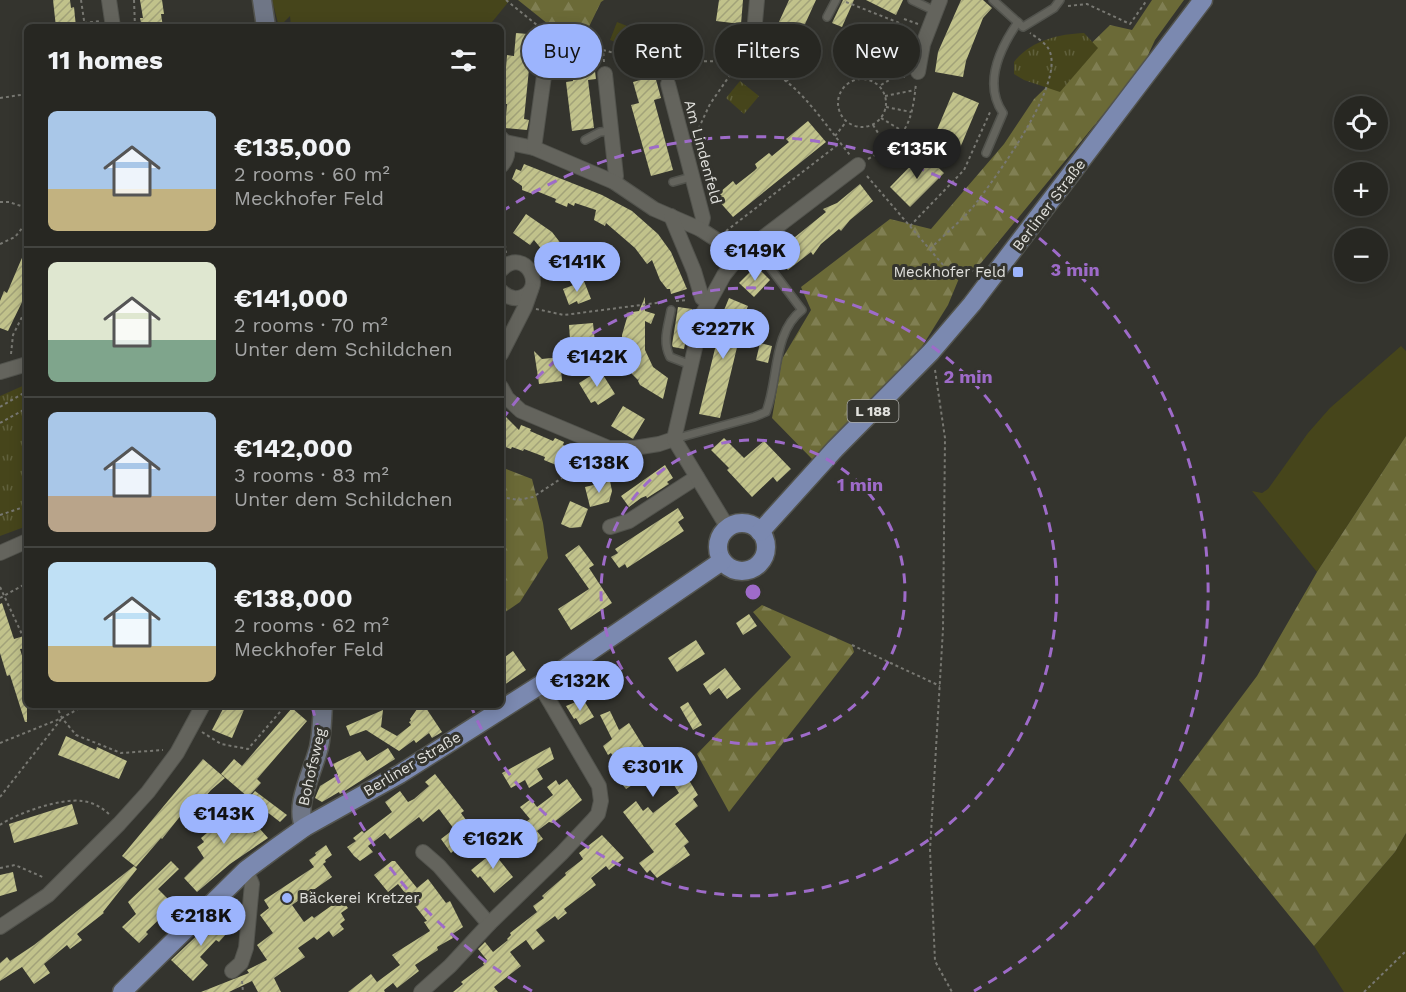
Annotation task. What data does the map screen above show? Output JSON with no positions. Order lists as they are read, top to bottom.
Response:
{
  "streets": {
    "main road": ["Berliner Straße", "L 188"],
    "street": ["Am Lindenfeld", "Bohofsweg"]
  },
  "crossings": [
    ["Berliner Straße", "Bohofsweg"]
  ],
  "places": {
    "transit": ["Meckhofer Feld"],
    "other": ["Bäckerei Kretzer"]
  },
  "page": {
    "chip": [
      "Buy",
      "Rent",
      "Filters",
      "New"
    ],
    "heading": "11 homes",
    "map_buttons": ["+", "−"],
    "list": [
      {
        "name": "€135,000",
        "note": "2 rooms · 60 m² · Meckhofer Feld"
      },
      {
        "name": "€141,000",
        "note": "2 rooms · 70 m² · Unter dem Schildchen"
      },
      {
        "name": "€142,000",
        "note": "3 rooms · 83 m² · Unter dem Schildchen"
      },
      {
        "name": "€138,000",
        "note": "2 rooms · 62 m² · Meckhofer Feld"
      }
    ],
    "price": [
      "€135K",
      "€149K",
      "€141K",
      "€227K",
      "€142K",
      "€138K",
      "€132K",
      "€301K",
      "€143K",
      "€162K",
      "€218K"
    ]
  },
  "rings": ["3 min", "2 min", "1 min"]
}
